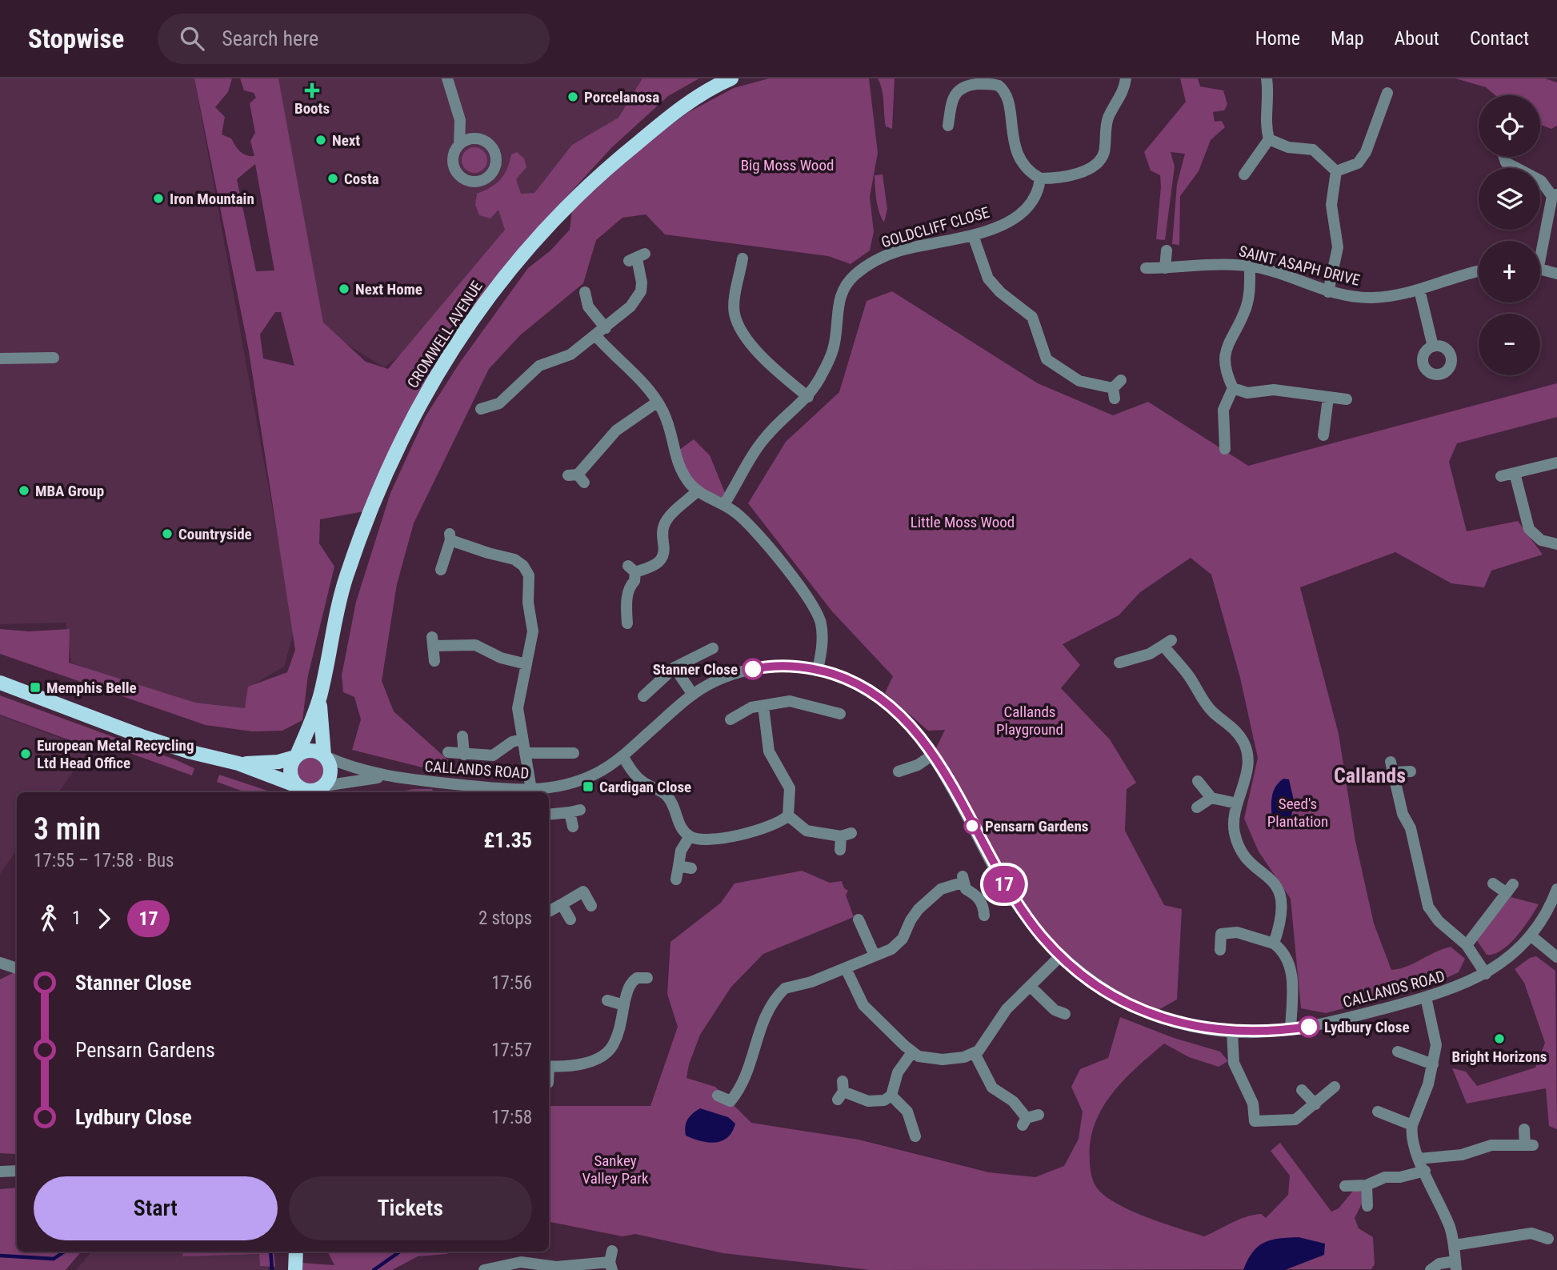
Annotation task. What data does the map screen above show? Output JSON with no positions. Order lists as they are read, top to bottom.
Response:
{
  "streets": {
    "main road": ["CROMWELL AVENUE"],
    "street": ["GOLDCLIFF CLOSE", "SAINT ASAPH DRIVE", "CALLANDS ROAD"]
  },
  "crossings": [
    ["CROMWELL AVENUE", "CALLANDS ROAD"]
  ],
  "districts": ["Callands"],
  "parks": [
    "Big Moss Wood",
    "Little Moss Wood",
    "Callands Playground",
    "Seed's Plantation",
    "Sankey Valley Park"
  ],
  "places": {
    "health": ["Boots"],
    "other": [
      "Porcelanosa",
      "Next",
      "Costa",
      "Iron Mountain",
      "Next Home",
      "MBA Group",
      "Countryside",
      "Stanner Close",
      "European Metal Recycling Ltd Head Office",
      "Pensarn Gardens",
      "Lydbury Close",
      "Bright Horizons"
    ],
    "transit": ["Memphis Belle", "Cardigan Close"]
  },
  "lines": ["bus line 17"],
  "page": {
    "header": "Stopwise",
    "search": "Search here",
    "nav": [
      "Home",
      "Map",
      "About",
      "Contact"
    ],
    "on_map": "17",
    "map_buttons": ["+", "−"],
    "heading": ["3 min", "17:55 – 17:58 · Bus", "£1.35"],
    "legs": ["1", "17", "2 stops"],
    "list": [
      {
        "name": "Stanner Close",
        "value": "17:56"
      },
      {
        "name": "Pensarn Gardens",
        "value": "17:57"
      },
      {
        "name": "Lydbury Close",
        "value": "17:58"
      }
    ],
    "buttons": ["Start", "Tickets"]
  }
}
